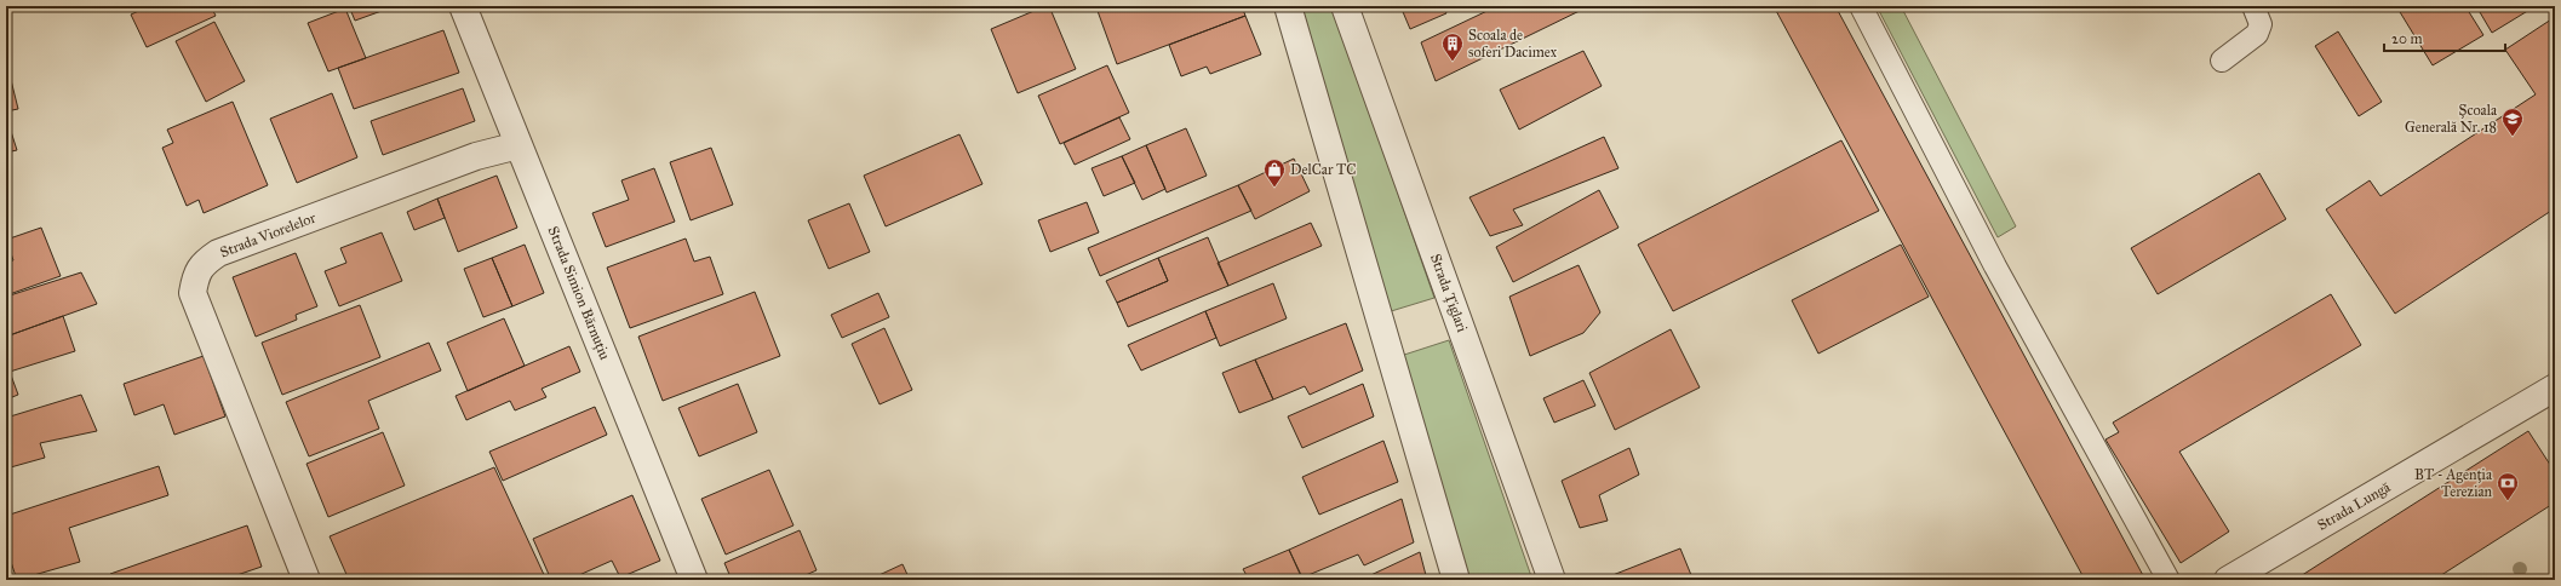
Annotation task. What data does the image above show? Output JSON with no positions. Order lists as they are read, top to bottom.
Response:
{
  "streets": {
    "street": [
      "Strada Viorelelor",
      "Strada Simion Bărnuțiu",
      "Strada Țiglari",
      "Strada Lungă"
    ]
  },
  "crossings": [
    ["Strada Viorelelor", "Strada Simion Bărnuțiu"]
  ],
  "places": {
    "building": ["Scoala de soferi Dacimex"],
    "school or university": ["Școala Generală Nr. 18"],
    "shop": ["DelCar TC"],
    "bank": ["BT - Agenția Terezian"]
  },
  "scale_bar": "20 m"
}
